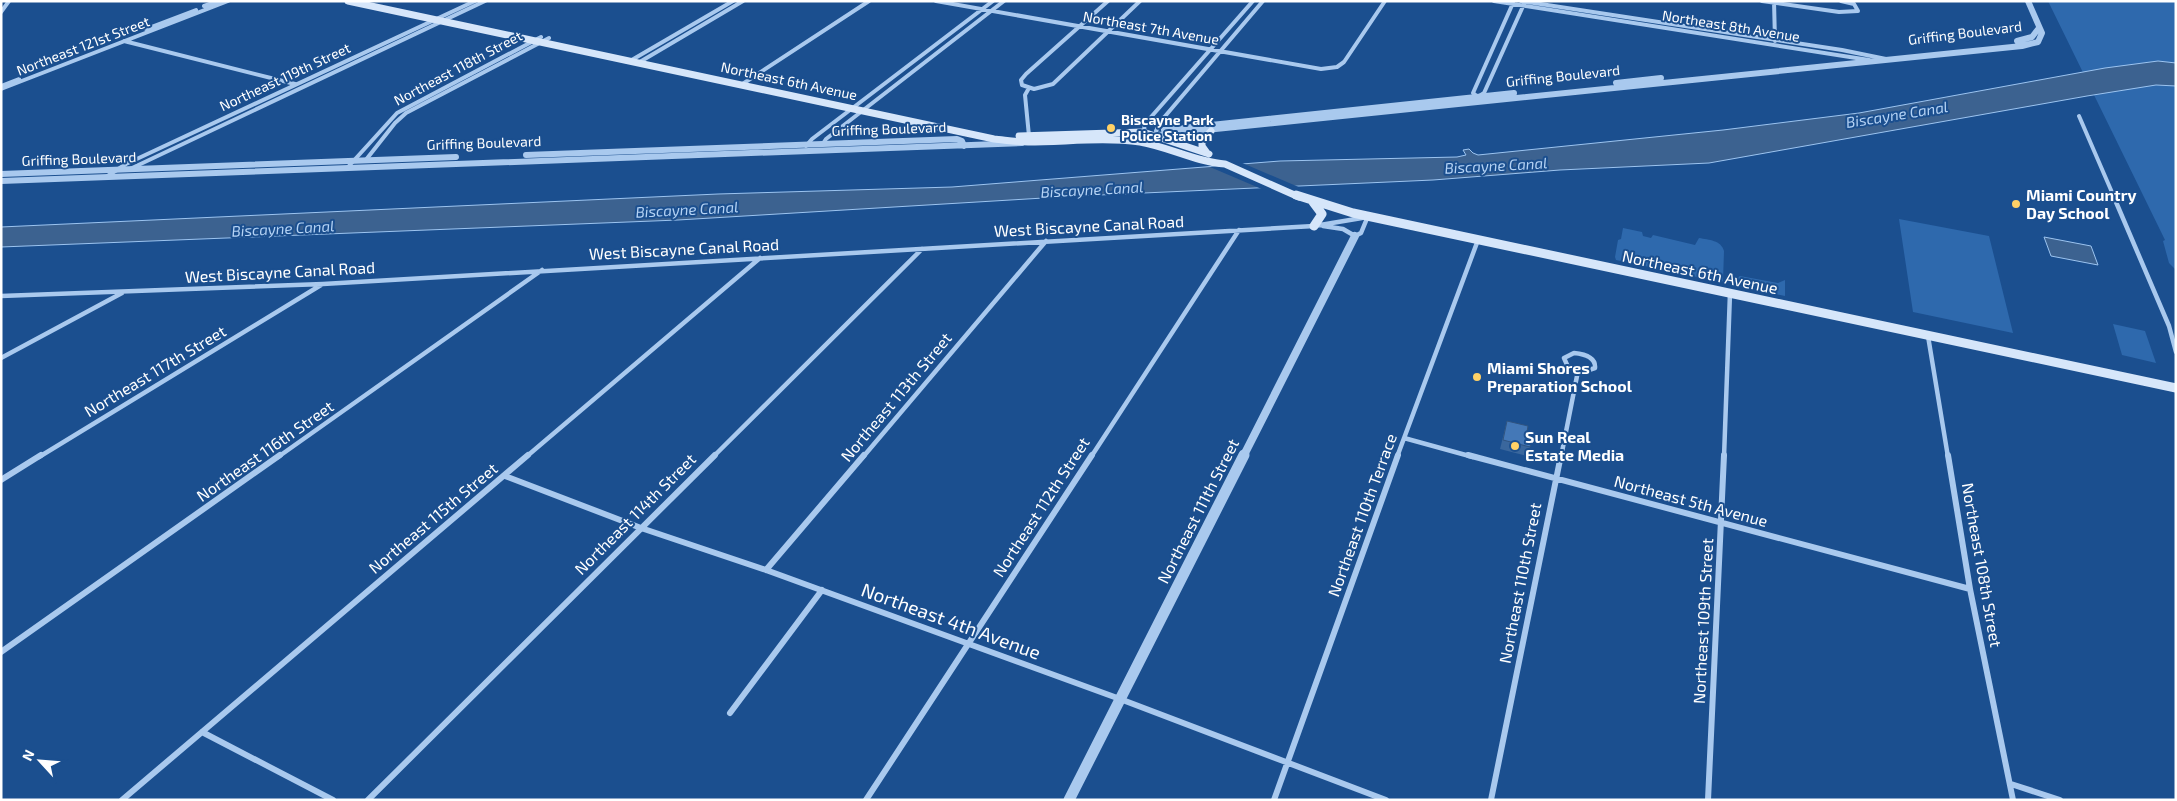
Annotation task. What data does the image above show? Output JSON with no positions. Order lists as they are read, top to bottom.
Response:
{
  "streets": {
    "main road": ["Griffing Boulevard", "Northeast 6th Avenue"],
    "street": [
      "Northeast 8th Avenue",
      "Northeast 7th Avenue",
      "Northeast 121st Street",
      "Northeast 118th Street",
      "Northeast 119th Street",
      "West Biscayne Canal Road",
      "Northeast 117th Street",
      "Northeast 113th Street",
      "Northeast 116th Street",
      "Northeast 5th Avenue",
      "Northeast 112th Street",
      "Northeast 111th Street",
      "Northeast 114th Street",
      "Northeast 110th Terrace",
      "Northeast 115th Street",
      "Northeast 108th Street",
      "Northeast 110th Street",
      "Northeast 4th Avenue",
      "Northeast 109th Street"
    ]
  },
  "crossings": [
    ["Northeast 8th Avenue", "Griffing Boulevard"],
    ["Griffing Boulevard", "Northeast 118th Street"],
    ["Griffing Boulevard", "Northeast 119th Street"],
    ["Griffing Boulevard", "Northeast 6th Avenue"],
    ["Northeast 118th Street", "Northeast 6th Avenue"],
    ["Northeast 119th Street", "Northeast 6th Avenue"],
    ["Northeast 6th Avenue", "West Biscayne Canal Road"],
    ["Northeast 6th Avenue", "Northeast 110th Terrace"],
    ["Northeast 6th Avenue", "Northeast 108th Street"],
    ["Northeast 6th Avenue", "Northeast 109th Street"],
    ["West Biscayne Canal Road", "Northeast 117th Street"],
    ["West Biscayne Canal Road", "Northeast 113th Street"],
    ["West Biscayne Canal Road", "Northeast 116th Street"],
    ["West Biscayne Canal Road", "Northeast 112th Street"],
    ["West Biscayne Canal Road", "Northeast 114th Street"],
    ["West Biscayne Canal Road", "Northeast 115th Street"],
    ["Northeast 113th Street", "Northeast 4th Avenue"],
    ["Northeast 5th Avenue", "Northeast 110th Terrace"],
    ["Northeast 5th Avenue", "Northeast 108th Street"],
    ["Northeast 5th Avenue", "Northeast 110th Street"],
    ["Northeast 5th Avenue", "Northeast 109th Street"],
    ["Northeast 112th Street", "Northeast 4th Avenue"],
    ["Northeast 111th Street", "Northeast 4th Avenue"],
    ["Northeast 114th Street", "Northeast 4th Avenue"],
    ["Northeast 110th Terrace", "Northeast 4th Avenue"],
    ["Northeast 115th Street", "Northeast 4th Avenue"]
  ],
  "water": ["Biscayne Canal"],
  "places": [
    "Biscayne Park Police Station",
    "Miami Country Day School",
    "Miami Shores Preparation School",
    "Sun Real Estate Media"
  ],
  "north": "top left"
}
